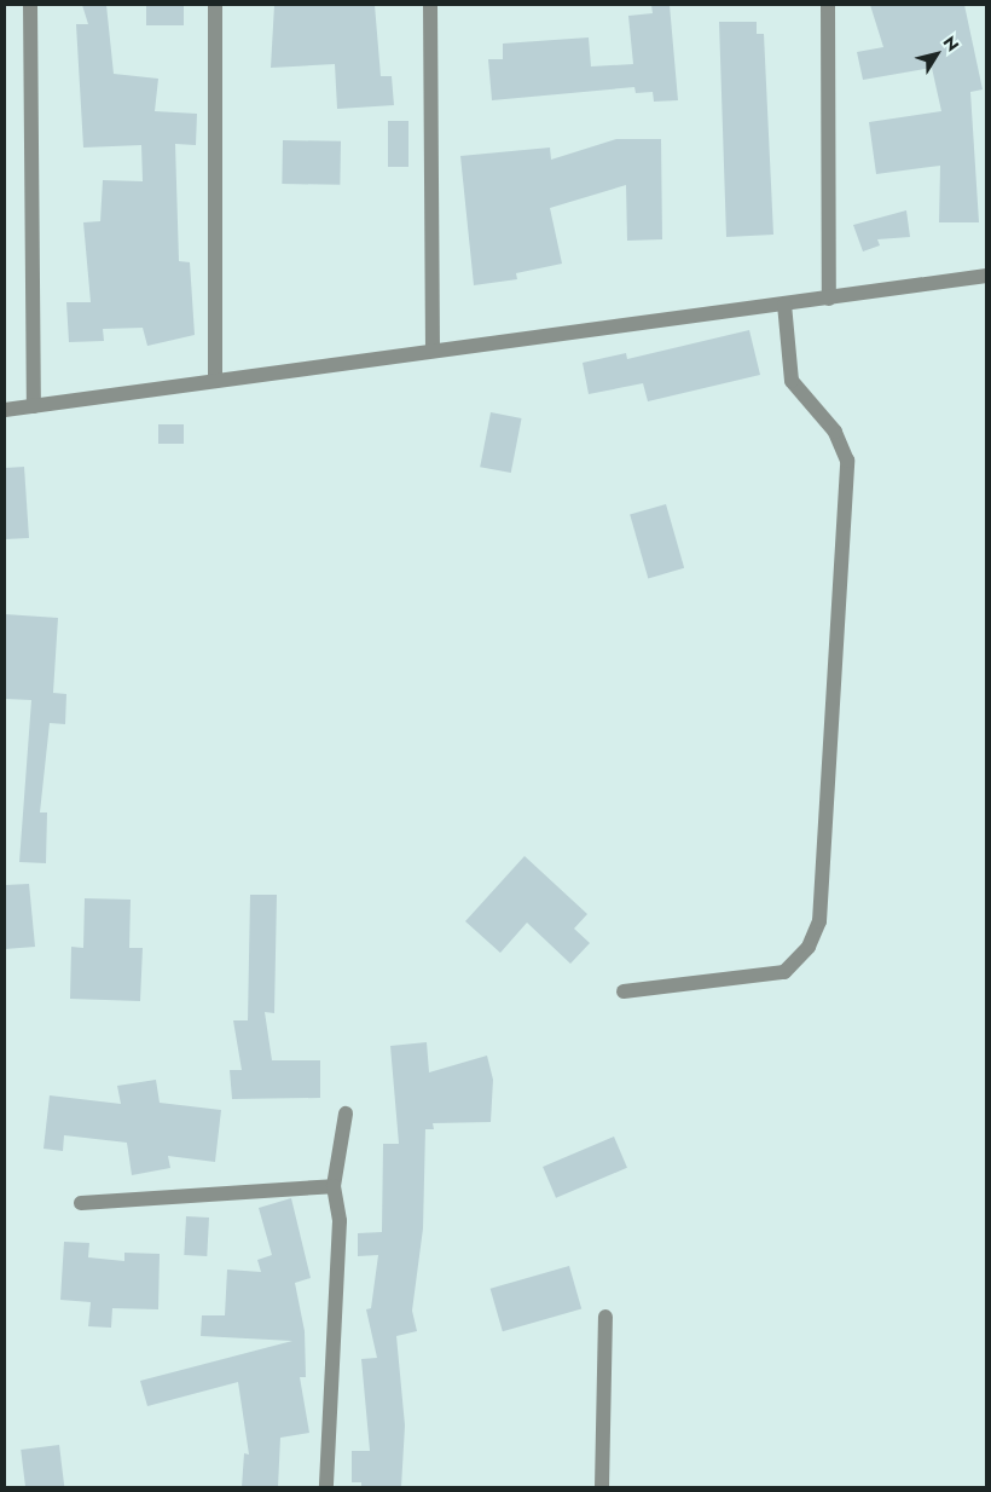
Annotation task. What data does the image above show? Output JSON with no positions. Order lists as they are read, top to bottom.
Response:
{
  "north": "top right"
}
